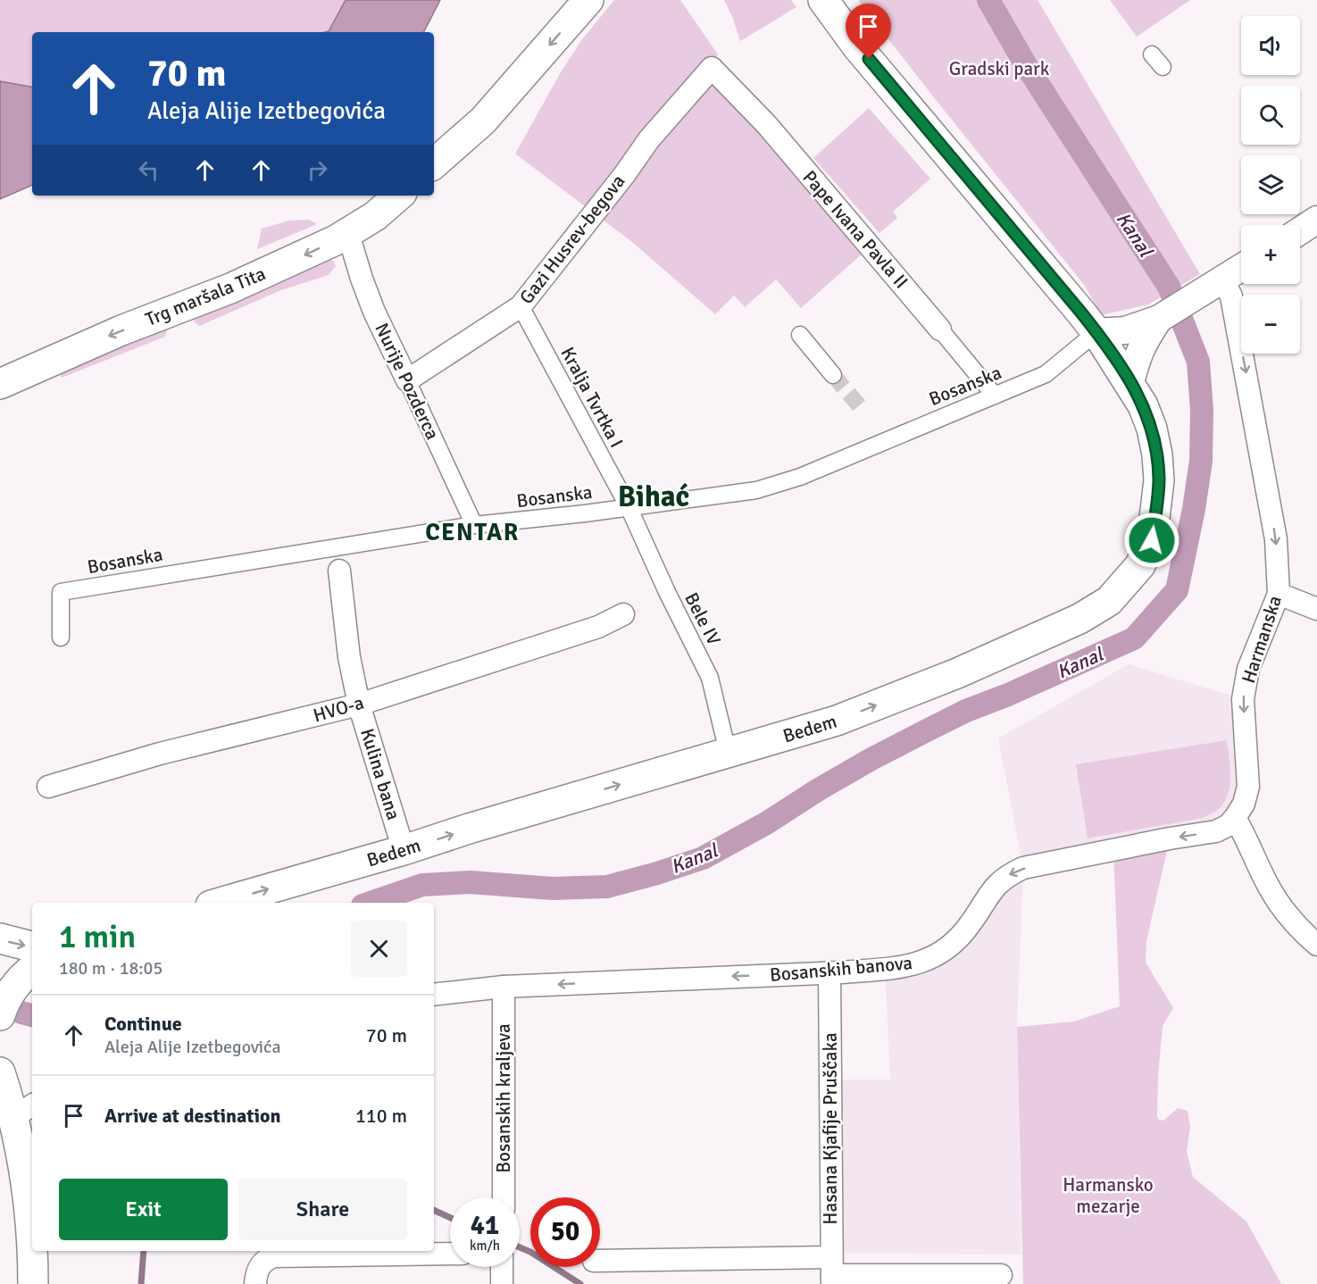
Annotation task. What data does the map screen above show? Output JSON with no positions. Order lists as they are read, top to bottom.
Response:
{
  "streets": {
    "main road": ["Trg maršala Tita", "Bedem"],
    "street": [
      "Pape Ivana Pavla II",
      "Gazi Husrev-begova",
      "Nurije Pozderca",
      "Bosanska",
      "Kralja Tvrtka I",
      "Bele IV",
      "Harmanska",
      "HVO-a",
      "Kulina bana",
      "Bosanskih banova",
      "Bosanskih kraljeva",
      "Hasana Kjafije Pruščaka"
    ]
  },
  "crossings": [
    ["Pape Ivana Pavla II", "Gazi Husrev-begova"],
    ["Pape Ivana Pavla II", "Bosanska"],
    ["Gazi Husrev-begova", "Nurije Pozderca"],
    ["Gazi Husrev-begova", "Kralja Tvrtka I"],
    ["Trg maršala Tita", "Nurije Pozderca"],
    ["Nurije Pozderca", "Bosanska"],
    ["Bosanska", "Kralja Tvrtka I"],
    ["Bosanska", "Bele IV"],
    ["Bosanska", "Bedem"],
    ["Kralja Tvrtka I", "Bele IV"],
    ["Bele IV", "Bedem"],
    ["Harmanska", "Bosanskih banova"],
    ["HVO-a", "Kulina bana"],
    ["Bedem", "Kulina bana"],
    ["Bosanskih banova", "Bosanskih kraljeva"],
    ["Bosanskih banova", "Hasana Kjafije Pruščaka"]
  ],
  "one_way": [
    "Trg maršala Tita",
    "Harmanska",
    "Bedem",
    "Bosanskih banova"
  ],
  "districts": ["Bihać", "CENTAR"],
  "water": ["Kanal"],
  "parks": ["Gradski park", "Harmansko mezarje"],
  "page": {
    "map_buttons": ["+", "−"],
    "turn": ["70 m", "Aleja Alije Izetbegovića"],
    "heading": ["1 min", "180 m · 18:05"],
    "list": [
      {
        "name": "Continue",
        "note": "Aleja Alije Izetbegovića",
        "value": "70 m"
      },
      {
        "name": "Arrive at destination",
        "value": "110 m"
      }
    ],
    "buttons": ["Exit", "Share"],
    "speed": "41 km/h",
    "limit": "50"
  }
}
